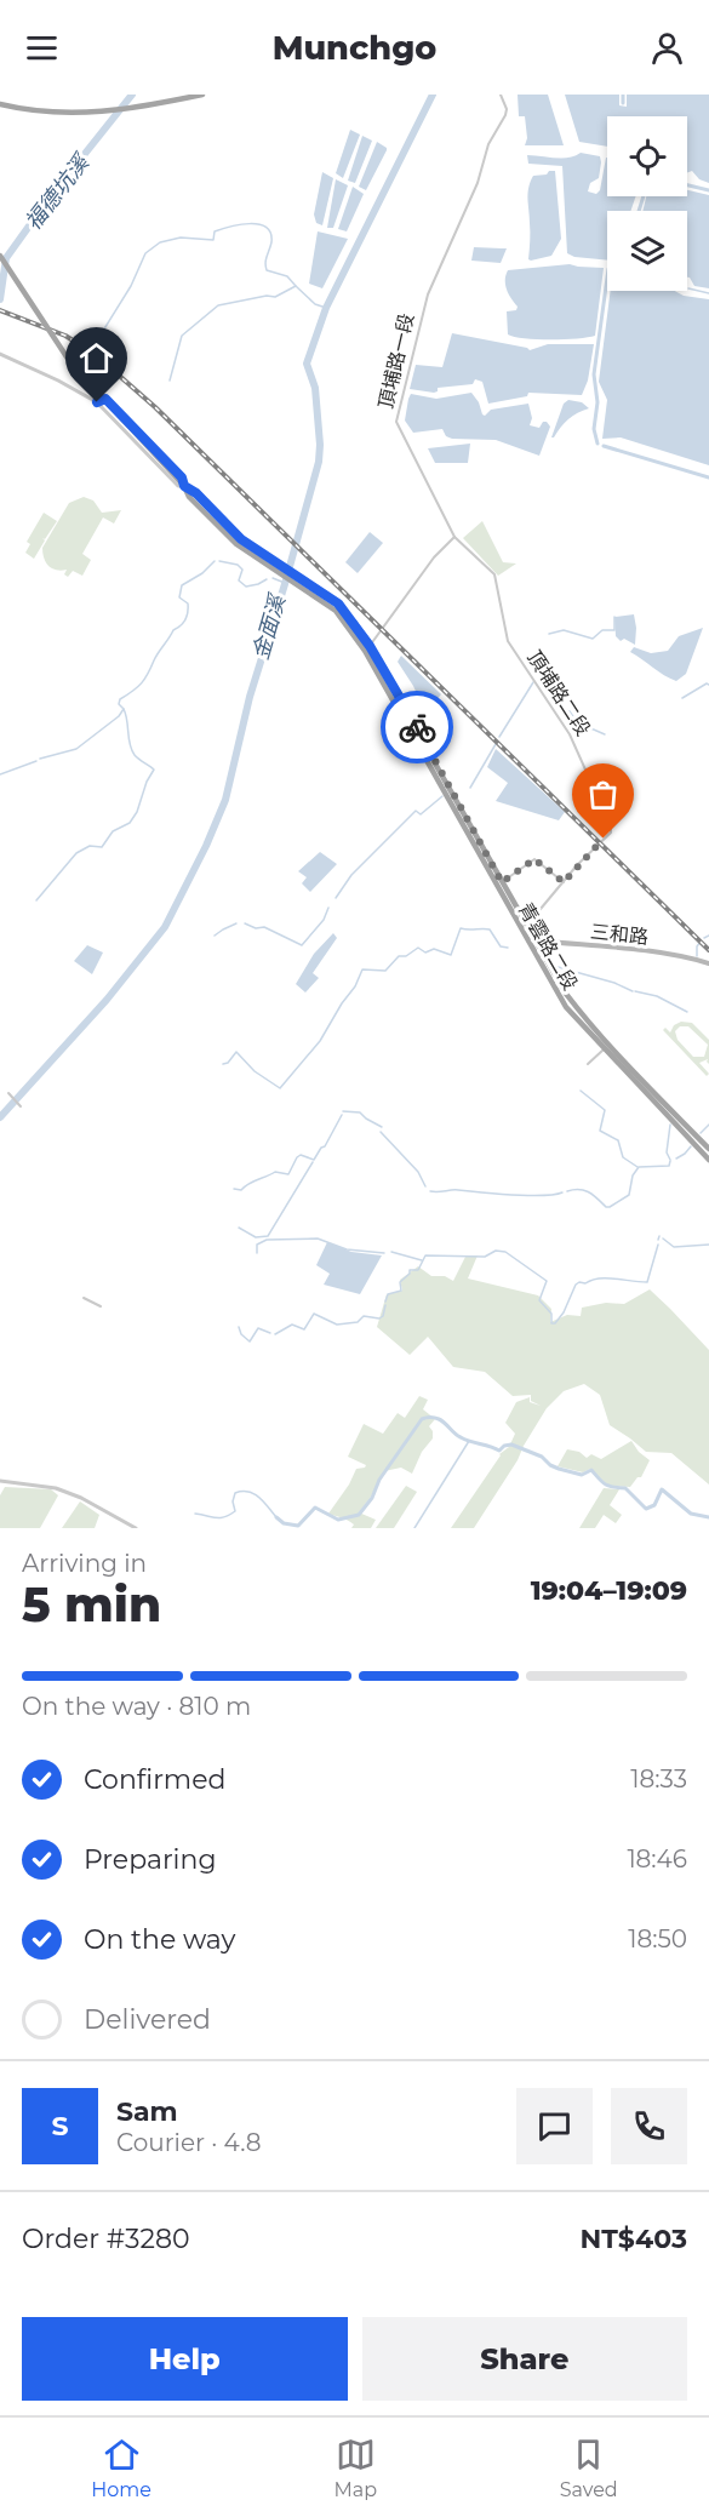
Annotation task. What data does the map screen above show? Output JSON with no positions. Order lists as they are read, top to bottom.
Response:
{
  "streets": {
    "main road": ["三和路", "青雲路二段"],
    "street": ["頂埔路一段", "頂埔路二段"]
  },
  "crossings": [
    ["頂埔路一段", "頂埔路二段"],
    ["頂埔路二段", "青雲路二段"],
    ["三和路", "青雲路二段"]
  ],
  "water": ["福德坑溪", "金面溪"],
  "page": {
    "header": "Munchgo",
    "heading": ["5 min", "Arriving in", "19:04–19:09"],
    "panel": [
      "Sam",
      "Courier · 4.8",
      "Order #3280",
      "NT$403"
    ],
    "bar": "On the way · 810 m",
    "list": [
      ["Confirmed", "18:33"],
      ["Preparing", "18:46"],
      ["On the way", "18:50"],
      "Delivered"
    ],
    "round": "S",
    "buttons": ["Help", "Share"],
    "tabs": ["Home", "Map", "Saved"]
  }
}
